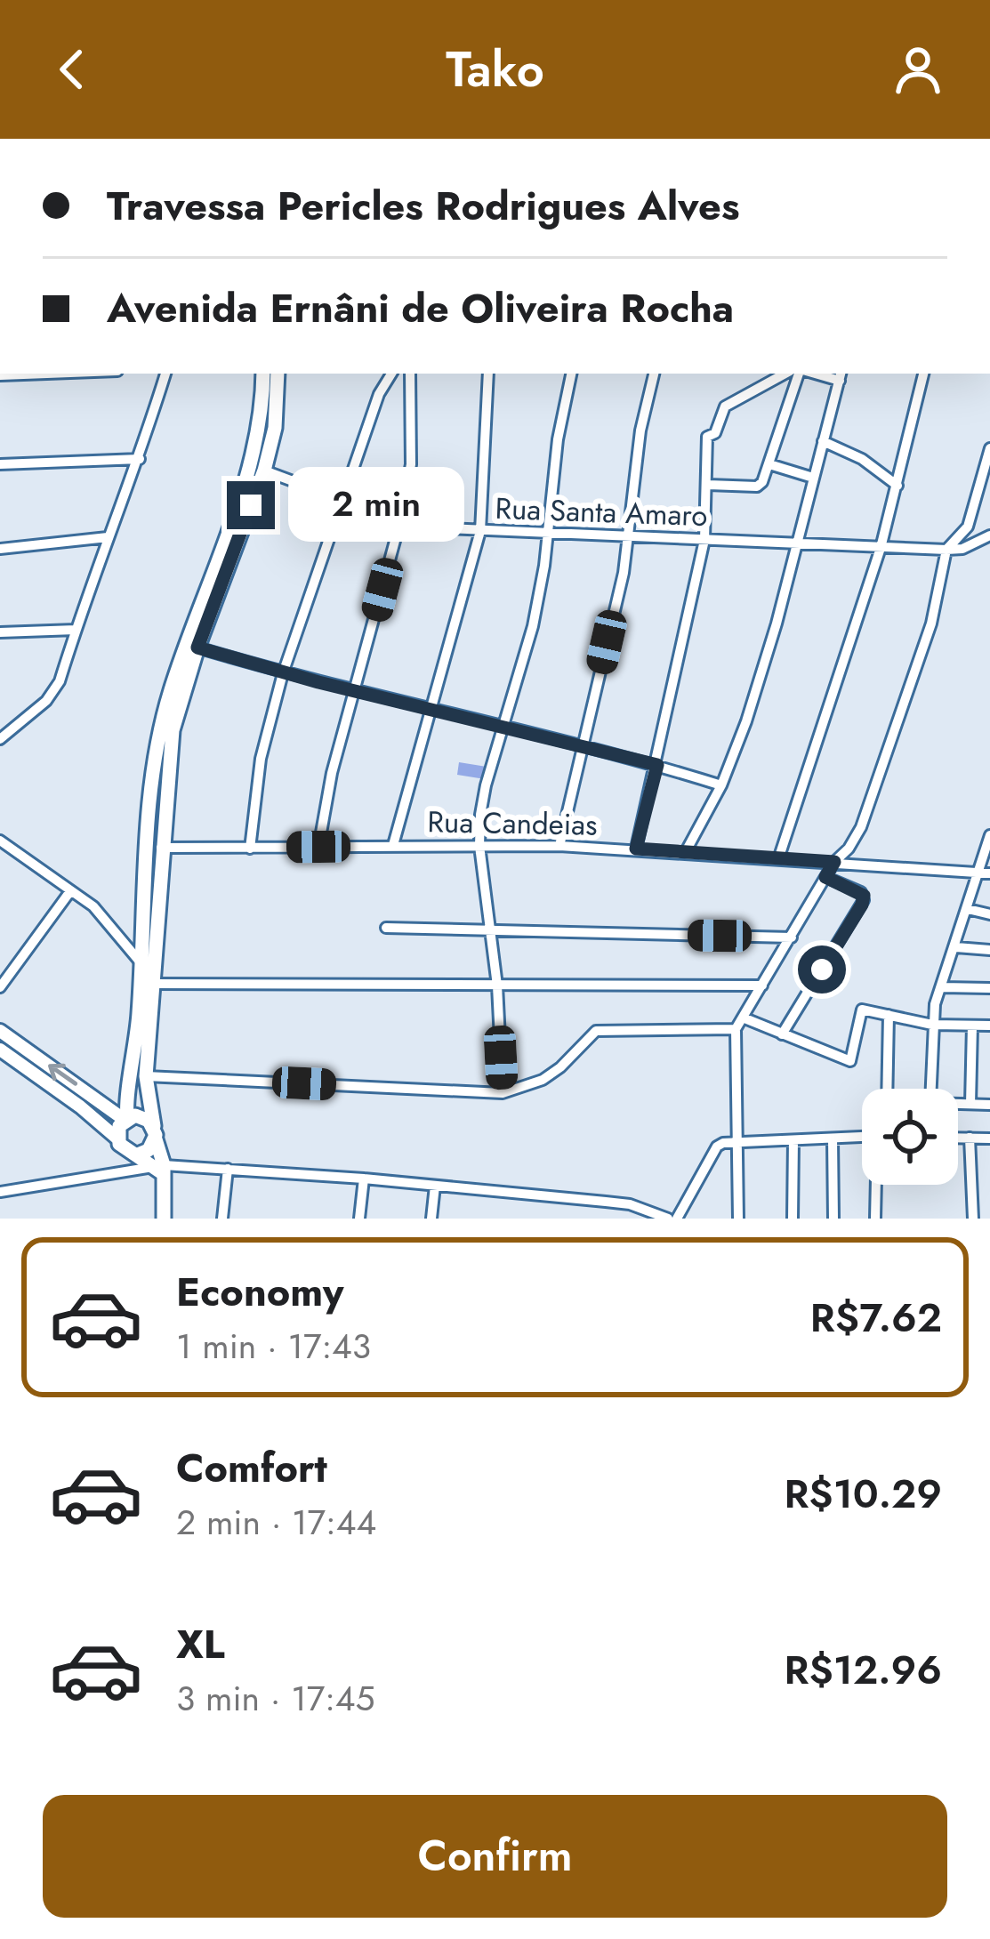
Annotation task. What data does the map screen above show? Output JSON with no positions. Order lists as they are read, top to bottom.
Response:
{
  "streets": {
    "street": ["Rua Santa Amaro", "Rua Candeias"]
  },
  "page": {
    "header": "Tako",
    "banner": ["Travessa Pericles Rodrigues Alves", "Avenida Ernâni de Oliveira Rocha"],
    "bubble": "2 min",
    "list": [
      {
        "name": "Economy",
        "note": "1 min · 17:43",
        "value": "R$7.62"
      },
      {
        "name": "Comfort",
        "note": "2 min · 17:44",
        "value": "R$10.29"
      },
      {
        "name": "XL",
        "note": "3 min · 17:45",
        "value": "R$12.96"
      }
    ],
    "buttons": "Confirm"
  }
}
